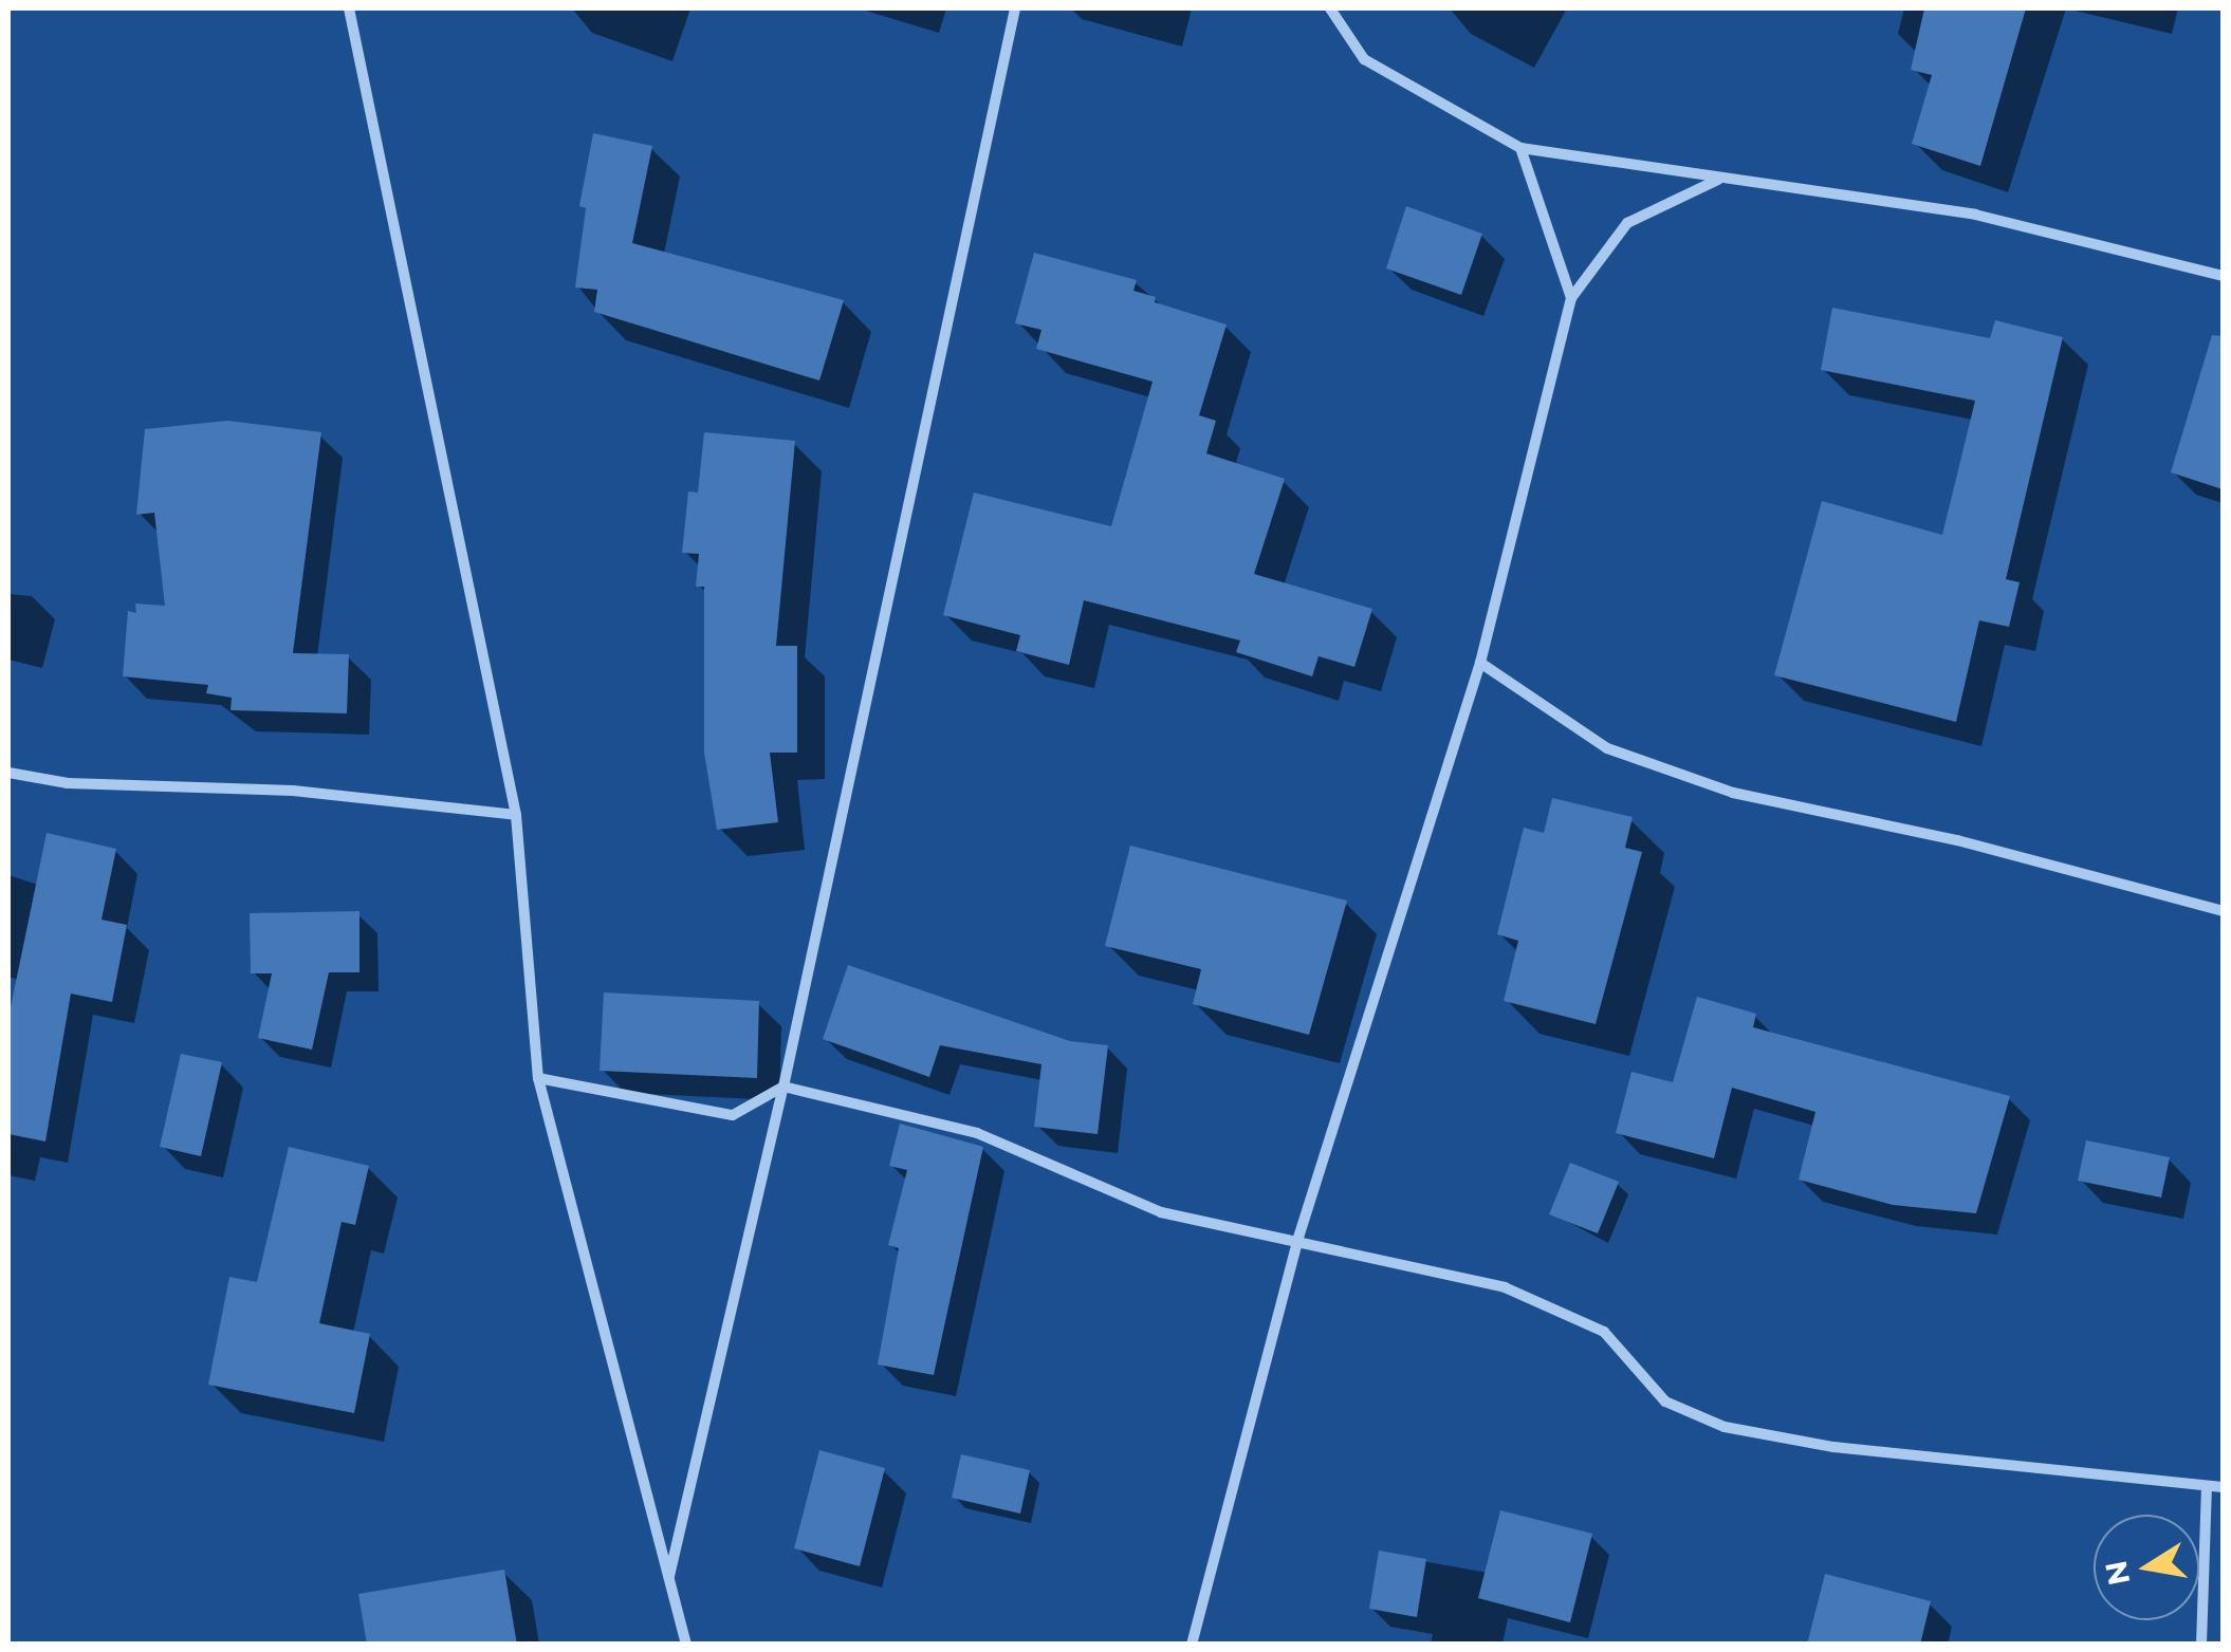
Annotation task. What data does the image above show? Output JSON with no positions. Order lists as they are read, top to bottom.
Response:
{
  "north": "left"
}
